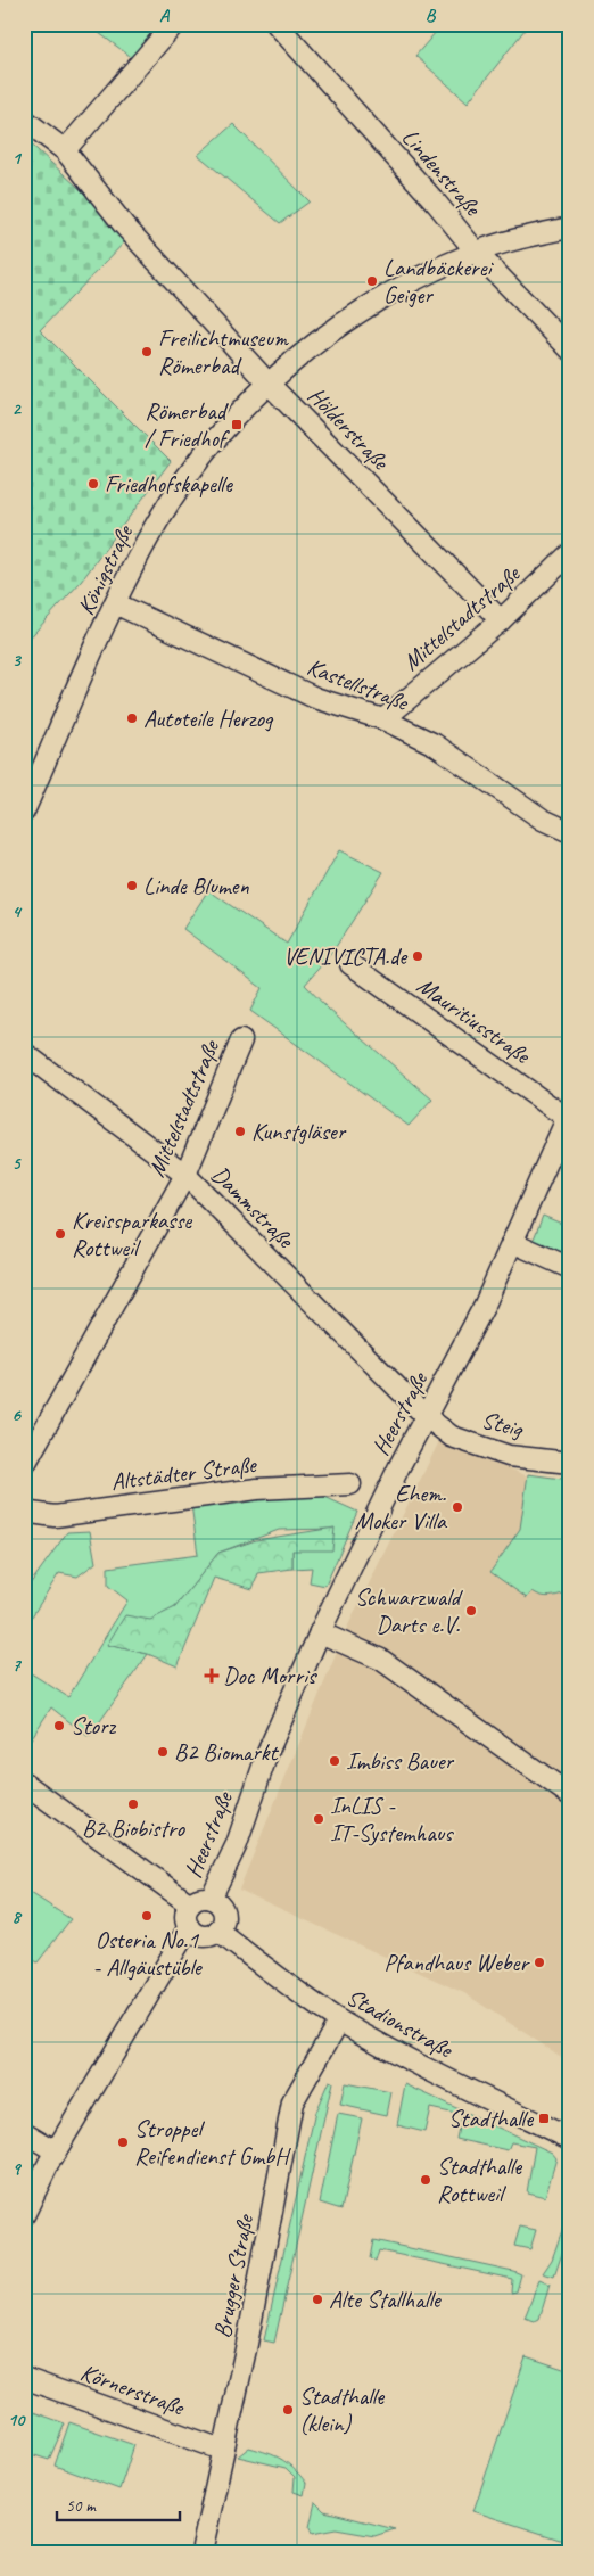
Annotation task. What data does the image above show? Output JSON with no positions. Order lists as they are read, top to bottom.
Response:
{
  "streets": {
    "street": [
      "Lindenstraße",
      "Hölderstraße",
      "Königstraße",
      "Mittelstadtstraße",
      "Kastellstraße",
      "Mauritiusstraße",
      "Dammstraße",
      "Heerstraße",
      "Steig",
      "Altstädter Straße",
      "Stadionstraße",
      "Brugger Straße",
      "Körnerstraße"
    ]
  },
  "crossings": [
    ["Lindenstraße", "Königstraße"],
    ["Hölderstraße", "Königstraße"],
    ["Hölderstraße", "Mittelstadtstraße"],
    ["Königstraße", "Kastellstraße"],
    ["Mittelstadtstraße", "Kastellstraße"],
    ["Mittelstadtstraße", "Dammstraße"],
    ["Mauritiusstraße", "Heerstraße"],
    ["Dammstraße", "Heerstraße"],
    ["Dammstraße", "Steig"],
    ["Heerstraße", "Steig"],
    ["Heerstraße", "Stadionstraße"],
    ["Stadionstraße", "Brugger Straße"],
    ["Brugger Straße", "Körnerstraße"]
  ],
  "places": {
    "other": [
      "Landbäckerei Geiger",
      "Freilichtmuseum Römerbad",
      "Friedhofskapelle",
      "Autoteile Herzog",
      "Linde Blumen",
      "VENIVICTA.de",
      "Kunstgläser",
      "Kreissparkasse Rottweil",
      "Ehem. Moker Villa",
      "Schwarzwald Darts e.V.",
      "Storz",
      "B2 Biomarkt",
      "Imbiss Bauer",
      "B2 Biobistro",
      "InLIS - IT-Systemhaus",
      "Osteria No.1 - Allgäustüble",
      "Pfandhaus Weber",
      "Stroppel Reifendienst GmbH",
      "Stadthalle Rottweil",
      "Alte Stallhalle",
      "Stadthalle (klein)"
    ],
    "transit": ["Römerbad / Friedhof", "Stadthalle"],
    "health": ["Doc Morris"]
  },
  "scale_bar": "50 m",
  "grid": {
    "columns": ["A", "B"],
    "rows": [
      "1",
      "2",
      "3",
      "4",
      "5",
      "6",
      "7",
      "8",
      "9",
      "10"
    ]
  }
}
